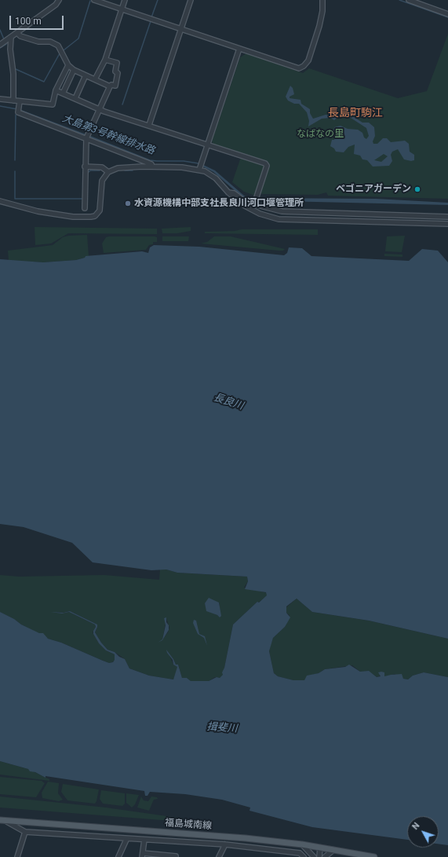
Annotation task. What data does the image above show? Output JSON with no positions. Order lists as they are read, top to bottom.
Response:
{
  "streets": {
    "main road": ["福島城南線"]
  },
  "districts": ["長島町駒江"],
  "water": ["大島第3号幹線排水路", "長良川", "揖斐川"],
  "parks": ["なばなの里"],
  "places": ["ベゴニアガーデン", "水資源機構中部支社長良川河口堰管理所"],
  "scale_bar": "100 m",
  "north": "top left"
}
